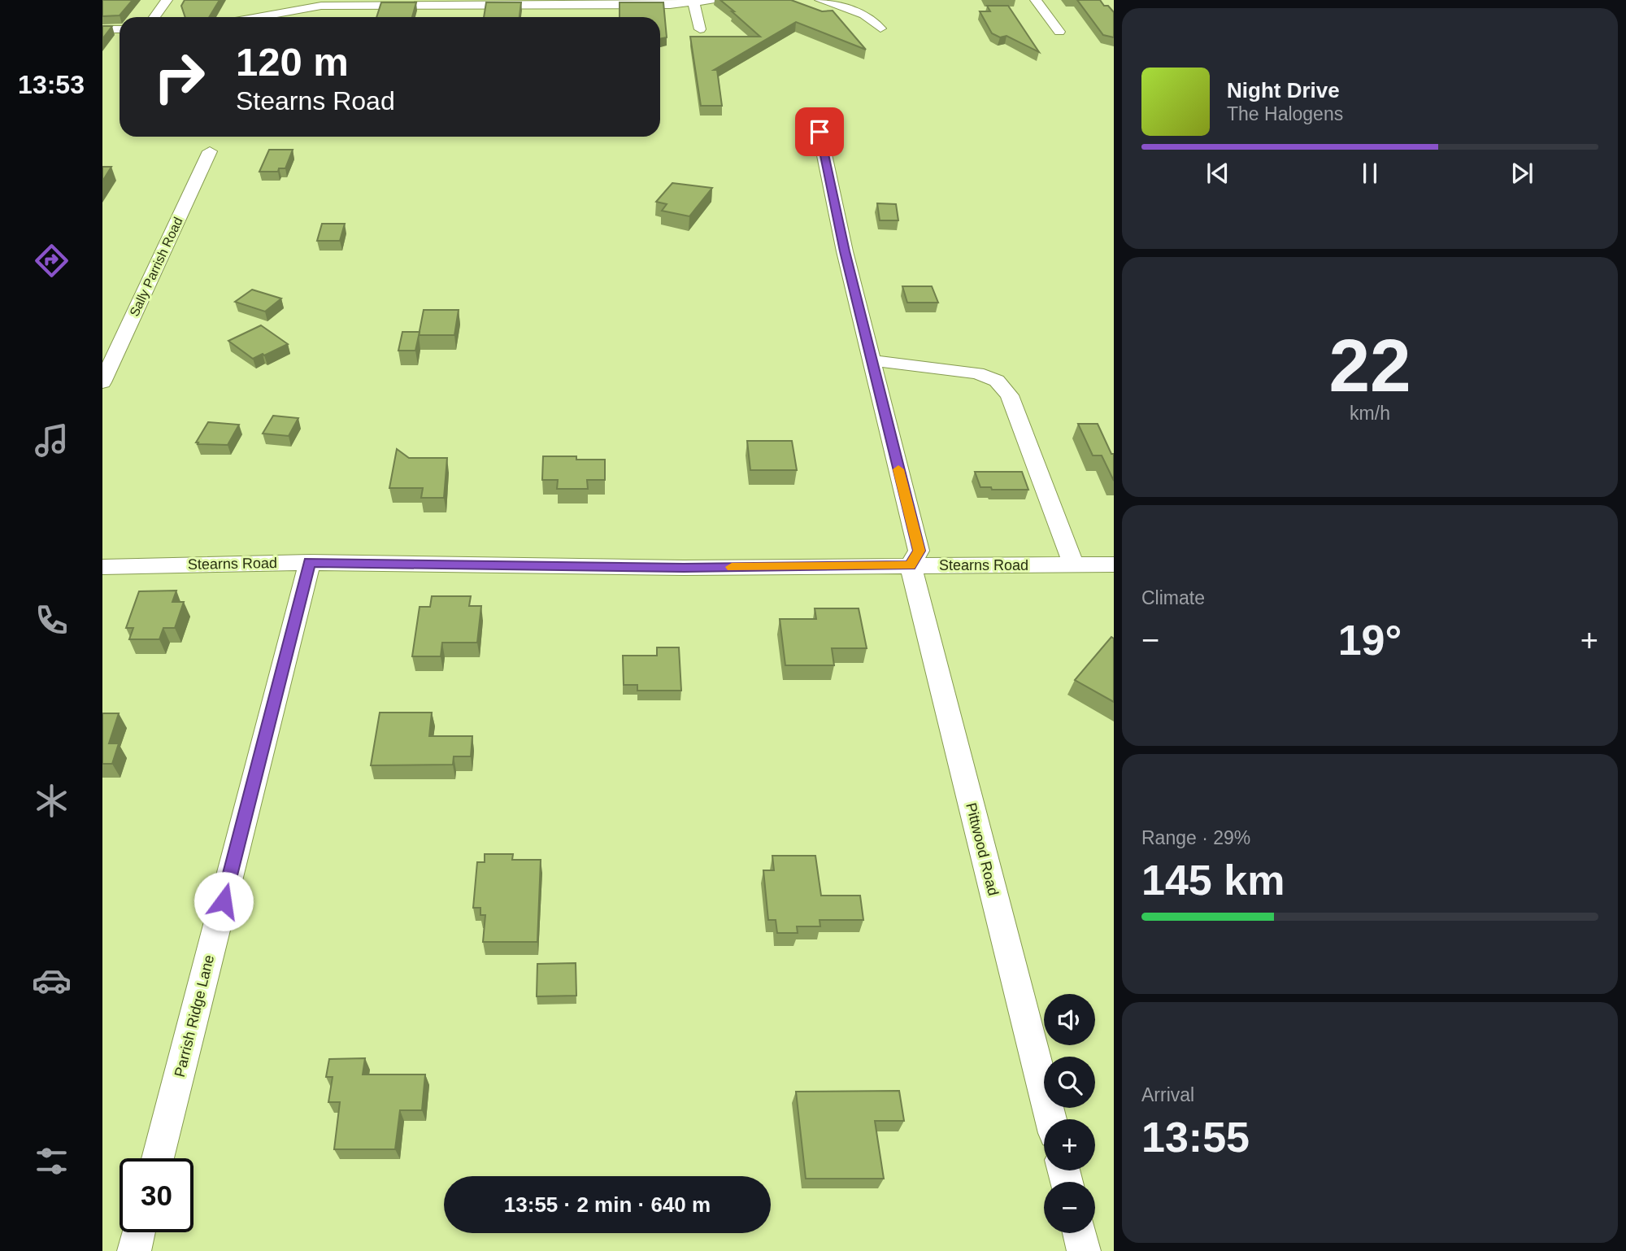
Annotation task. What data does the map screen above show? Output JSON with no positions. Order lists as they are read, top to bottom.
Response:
{
  "streets": {
    "street": [
      "Sally Parrish Road",
      "Stearns Road",
      "Pittwood Road",
      "Parrish Ridge Lane"
    ]
  },
  "crossings": [
    ["Stearns Road", "Pittwood Road"],
    ["Stearns Road", "Parrish Ridge Lane"]
  ],
  "page": {
    "tabs": "13:53",
    "turn": ["120 m", "Stearns Road"],
    "song": ["Night Drive", "The Halogens"],
    "tile": [
      ["22", "km/h"],
      "Climate",
      ["Range · 29%", "145 km"],
      ["Arrival", "13:55"]
    ],
    "heat": ["−", "19°", "+"],
    "map_buttons": ["+", "−"],
    "limit": "30",
    "trip": "13:55 · 2 min · 640 m"
  }
}
